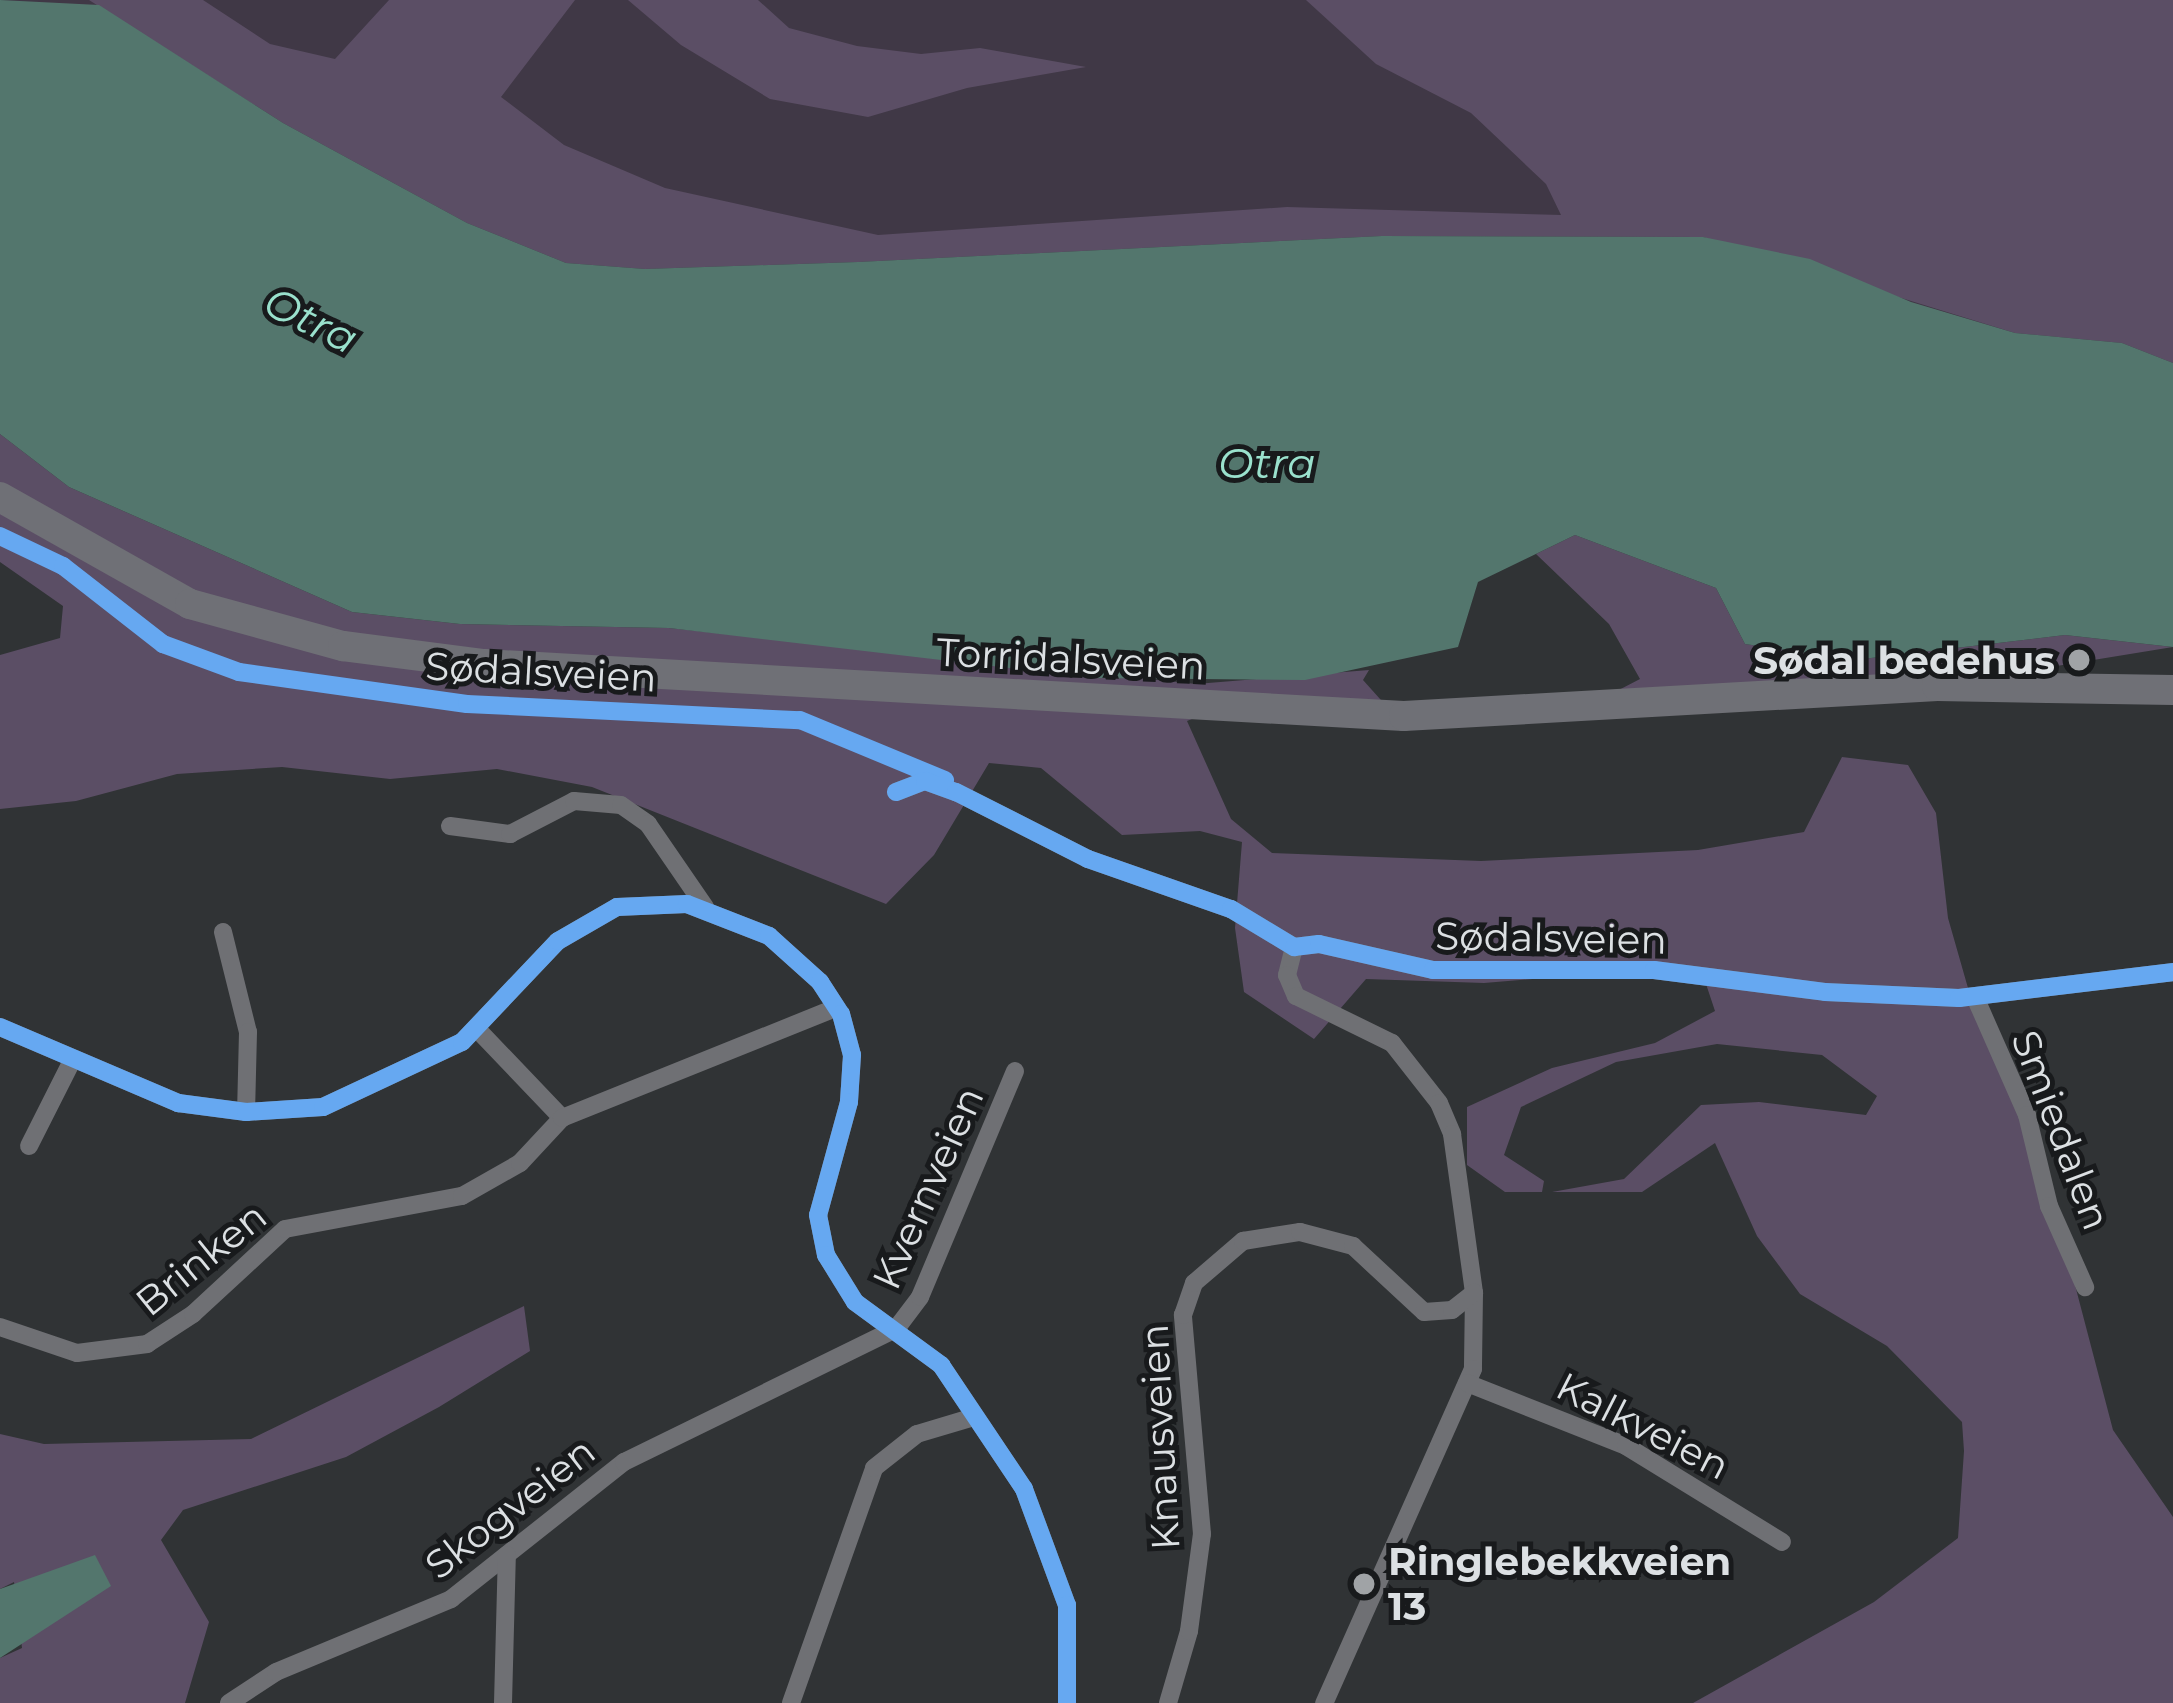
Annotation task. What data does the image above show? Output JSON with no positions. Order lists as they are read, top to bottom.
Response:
{
  "streets": {
    "main road": ["Torridalsveien"],
    "street": [
      "Sødalsveien",
      "Smiedalen",
      "Kvernveien",
      "Brinken",
      "Kalkveien",
      "Knausveien",
      "Skogveien"
    ]
  },
  "crossings": [
    ["Sødalsveien", "Smiedalen"],
    ["Kvernveien", "Skogveien"]
  ],
  "water": ["Otra"],
  "places": ["Sødal bedehus", "Ringlebekkveien 13"]
}
